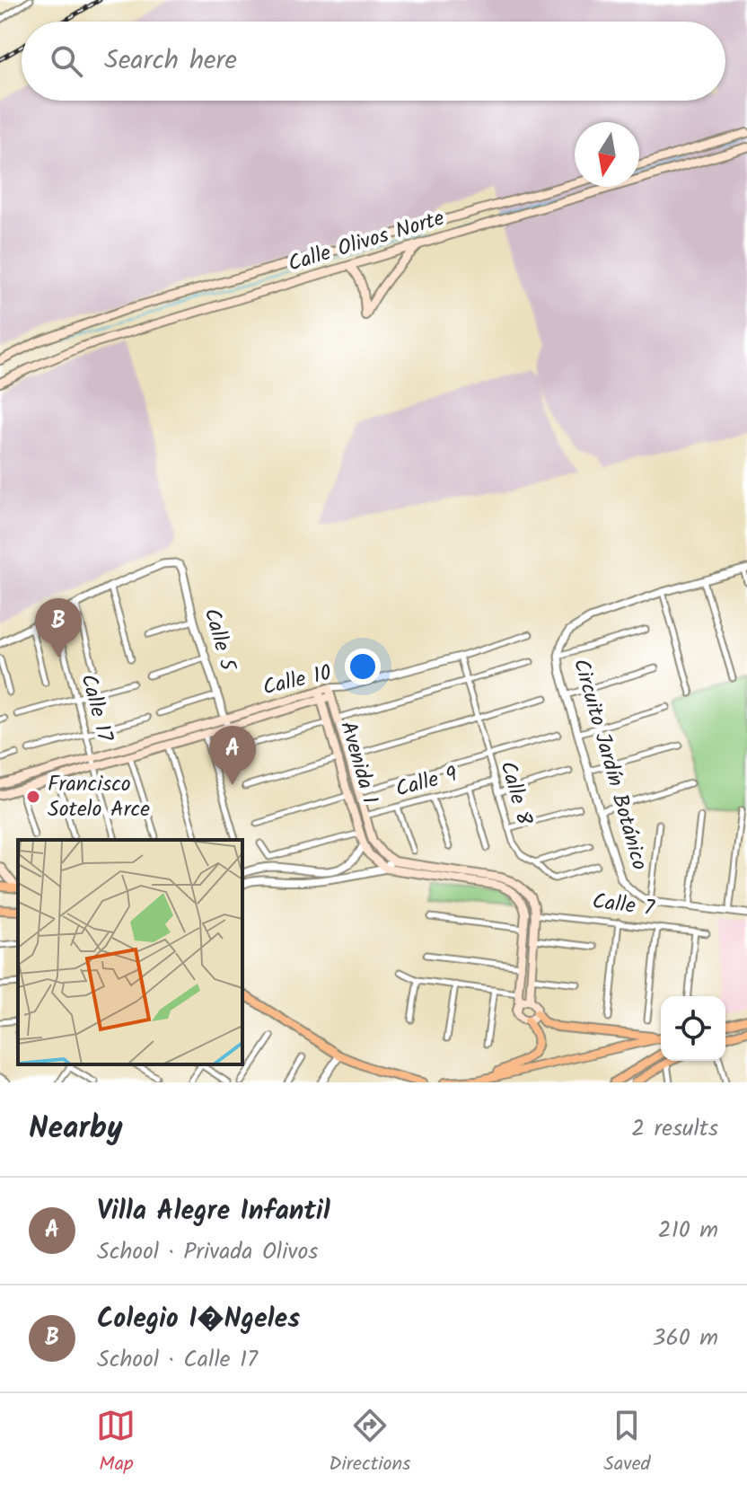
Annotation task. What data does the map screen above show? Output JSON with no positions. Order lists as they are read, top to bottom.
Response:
{
  "streets": {
    "main road": ["Calle Olivos Norte", "Calle 10", "Avenida 1"],
    "street": [
      "Calle 5",
      "Calle 17",
      "Circuito Jardín Botánico",
      "Calle 9",
      "Calle 8",
      "Calle 7"
    ]
  },
  "crossings": [
    ["Calle 5", "Calle 10"],
    ["Calle 10", "Calle 17"],
    ["Calle 10", "Avenida 1"],
    ["Calle 10", "Calle 8"],
    ["Avenida 1", "Calle 9"],
    ["Calle 9", "Calle 8"]
  ],
  "places": ["Francisco Sotelo Arce"],
  "north": "bottom",
  "page": {
    "search": "Search here",
    "pins": ["B", "A"],
    "heading": ["Nearby", "2 results"],
    "list": [
      {
        "mark": "A",
        "name": "Villa Alegre Infantil",
        "note": "School · Privada Olivos",
        "value": "210 m"
      },
      {
        "mark": "B",
        "name": "Colegio I�Ngeles",
        "note": "School · Calle 17",
        "value": "360 m"
      }
    ],
    "nav": ["Map", "Directions", "Saved"]
  }
}
